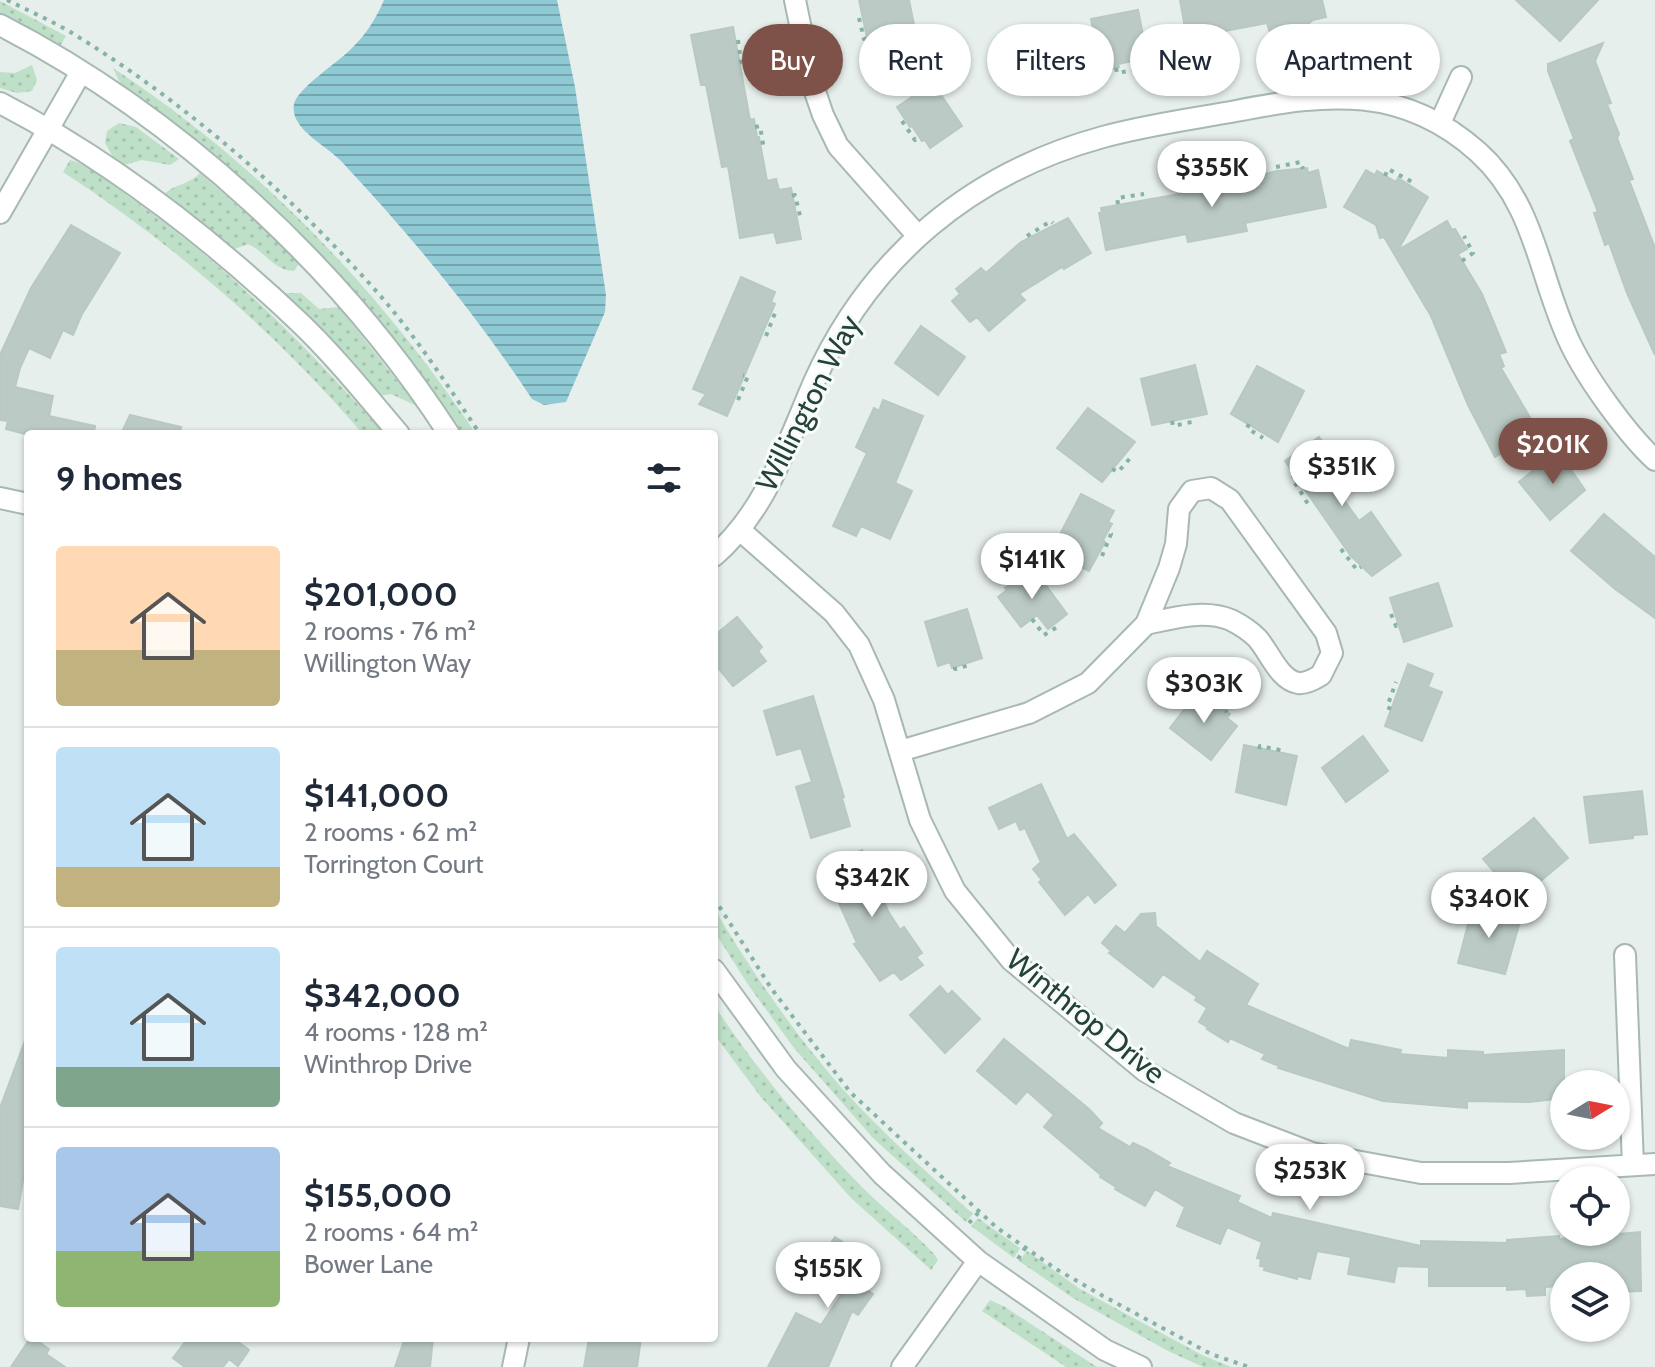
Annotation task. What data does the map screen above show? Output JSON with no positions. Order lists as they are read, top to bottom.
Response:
{
  "streets": {
    "street": ["Willington Way", "Winthrop Drive"]
  },
  "crossings": [
    ["Willington Way", "Winthrop Drive"]
  ],
  "north": "right",
  "page": {
    "chip": [
      "Buy",
      "Rent",
      "Filters",
      "New",
      "Apartment"
    ],
    "price": [
      "$355K",
      "$201K",
      "$351K",
      "$141K",
      "$303K",
      "$342K",
      "$340K",
      "$253K",
      "$155K"
    ],
    "heading": "9 homes",
    "list": [
      {
        "name": "$201,000",
        "note": "2 rooms · 76 m² · Willington Way"
      },
      {
        "name": "$141,000",
        "note": "2 rooms · 62 m² · Torrington Court"
      },
      {
        "name": "$342,000",
        "note": "4 rooms · 128 m² · Winthrop Drive"
      },
      {
        "name": "$155,000",
        "note": "2 rooms · 64 m² · Bower Lane"
      }
    ]
  }
}
